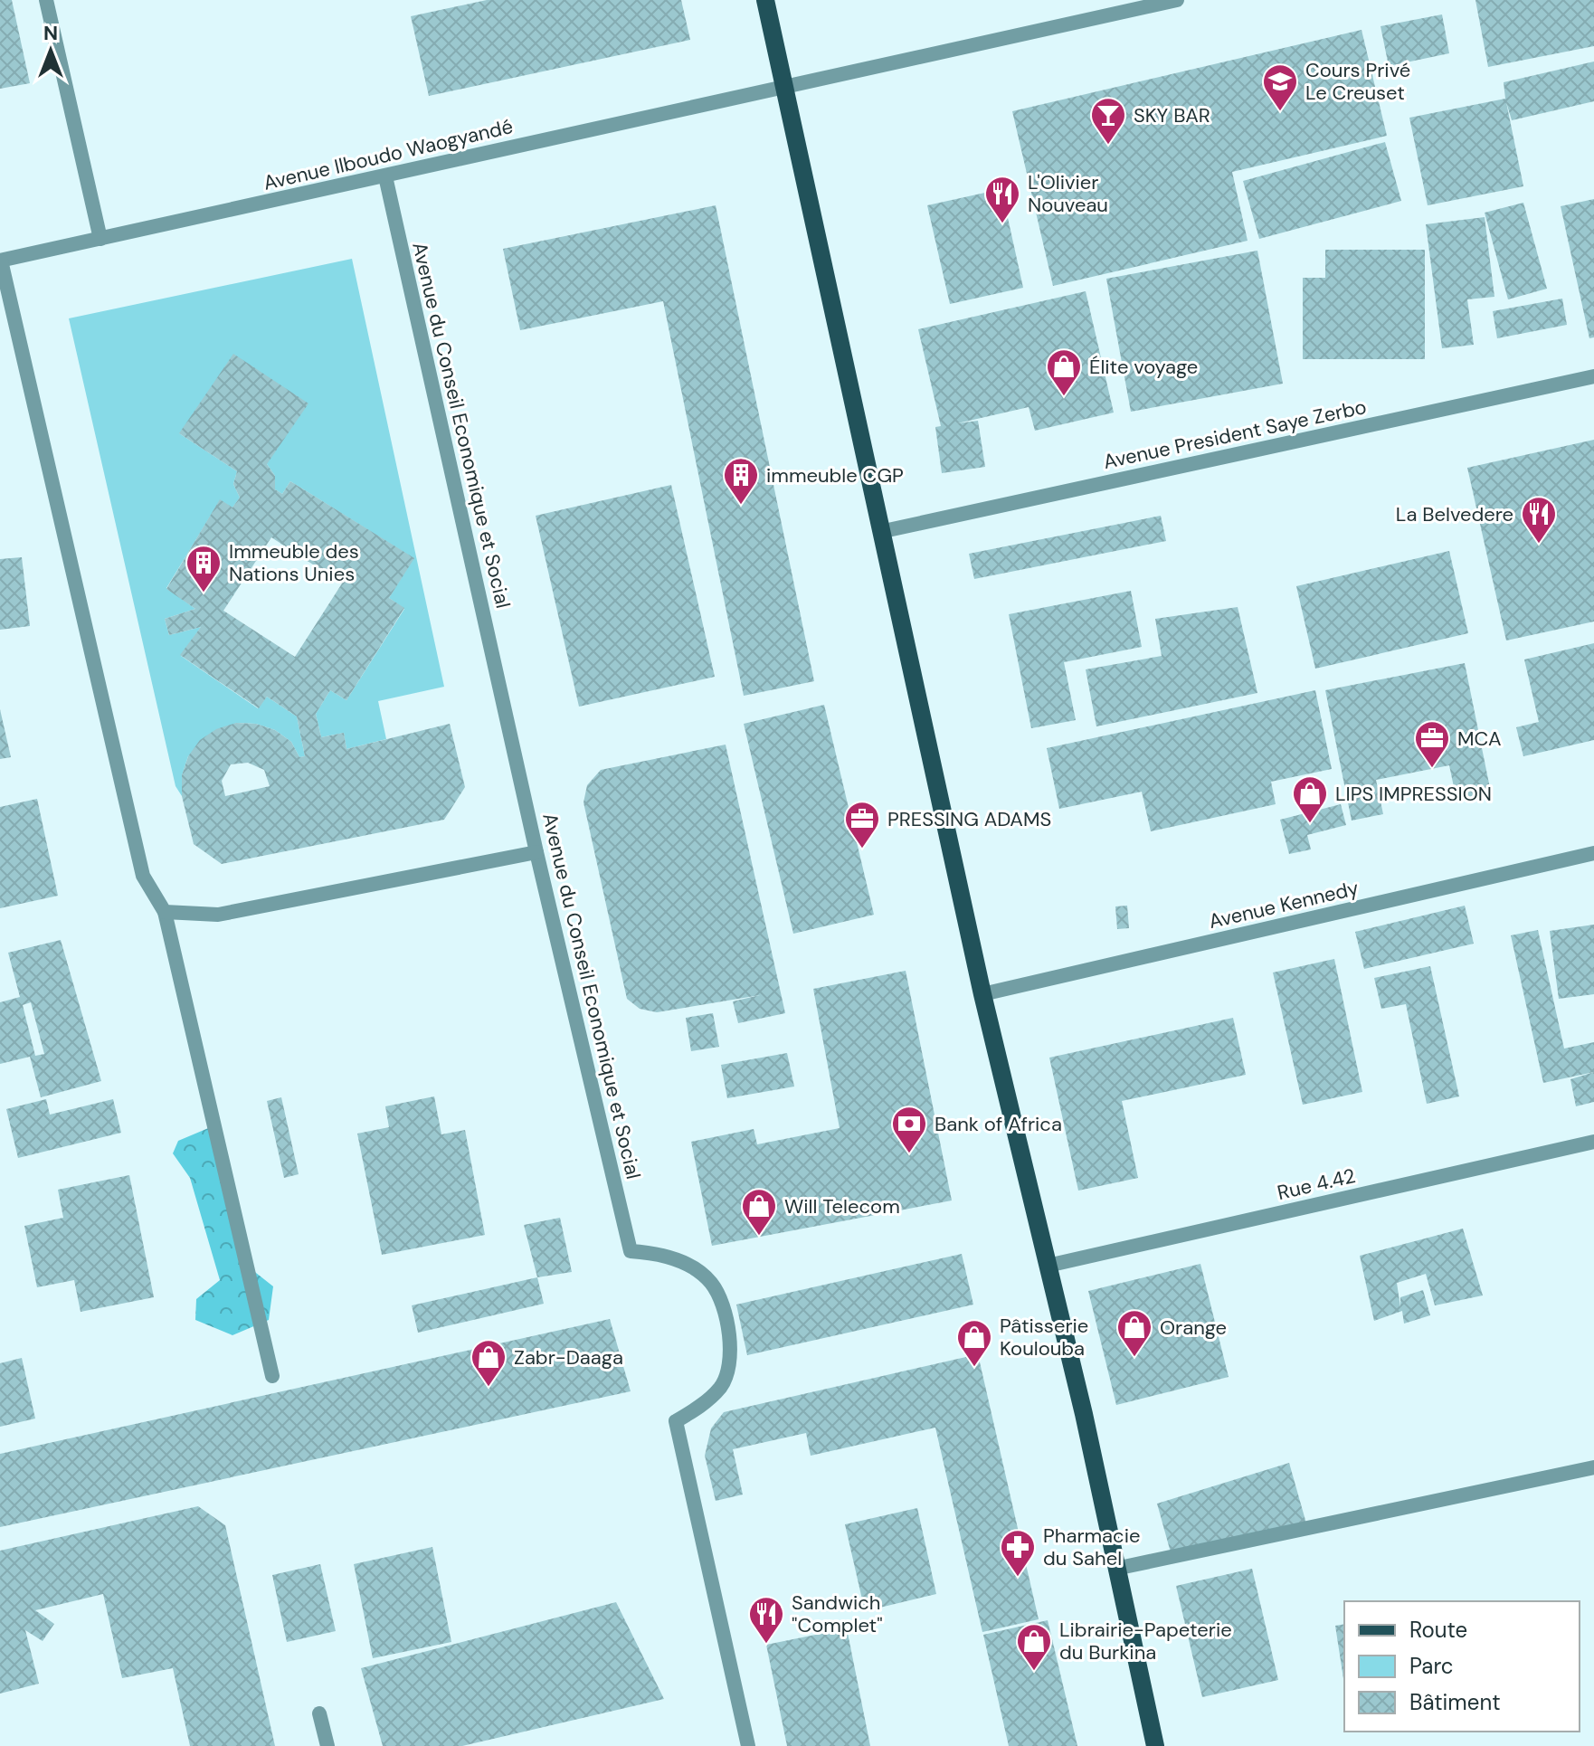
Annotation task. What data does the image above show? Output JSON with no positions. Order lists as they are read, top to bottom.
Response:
{
  "streets": {
    "street": [
      "Avenue Ilboudo Waogyandé",
      "Avenue du Conseil Economique et Social",
      "Avenue President Saye Zerbo",
      "Avenue Kennedy",
      "Rue 4.42"
    ]
  },
  "crossings": [
    ["Avenue Ilboudo Waogyandé", "Avenue du Conseil Economique et Social"]
  ],
  "places": {
    "school or university": ["Cours Privé Le Creuset"],
    "bar": ["SKY BAR"],
    "restaurant": ["L'Olivier Nouveau", "La Belvedere", "Sandwich \"Complet\""],
    "shop": [
      "Élite voyage",
      "LIPS IMPRESSION",
      "Will Telecom",
      "Orange",
      "Pâtisserie Koulouba",
      "Zabr-Daaga",
      "Librairie-Papeterie du Burkina"
    ],
    "building": ["immeuble CGP", "Immeuble des Nations Unies"],
    "office": ["MCA", "PRESSING ADAMS"],
    "bank": ["Bank of Africa"],
    "pharmacy": ["Pharmacie du Sahel"]
  },
  "legend": ["Route", "Parc", "Bâtiment"],
  "north": "top"
}
